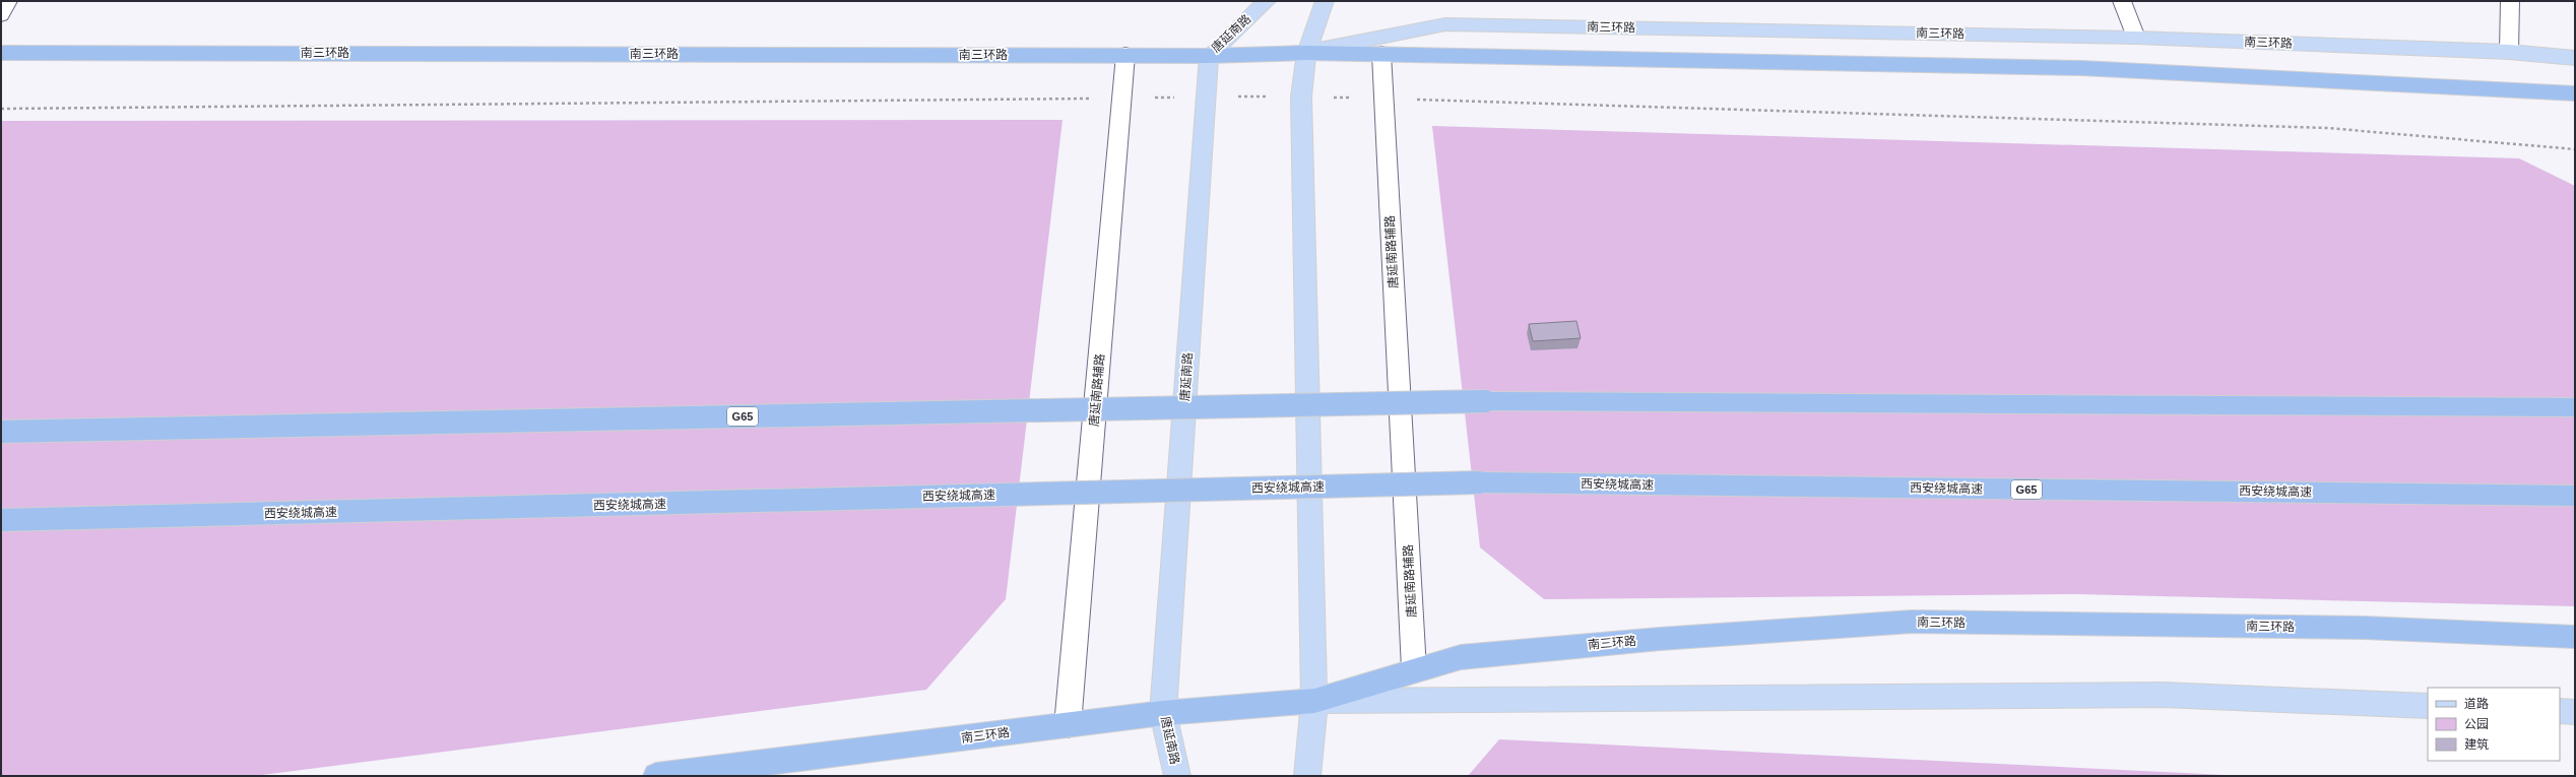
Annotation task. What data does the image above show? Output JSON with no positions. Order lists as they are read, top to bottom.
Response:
{
  "streets": {
    "highway": ["南三环路", "G65", "西安绕城高速"],
    "main road": ["唐延南路"],
    "street": ["唐延南路辅路"]
  },
  "crossings": [
    ["南三环路", "唐延南路"],
    ["南三环路", "唐延南路辅路"]
  ],
  "legend": ["道路", "公园", "建筑"]
}
